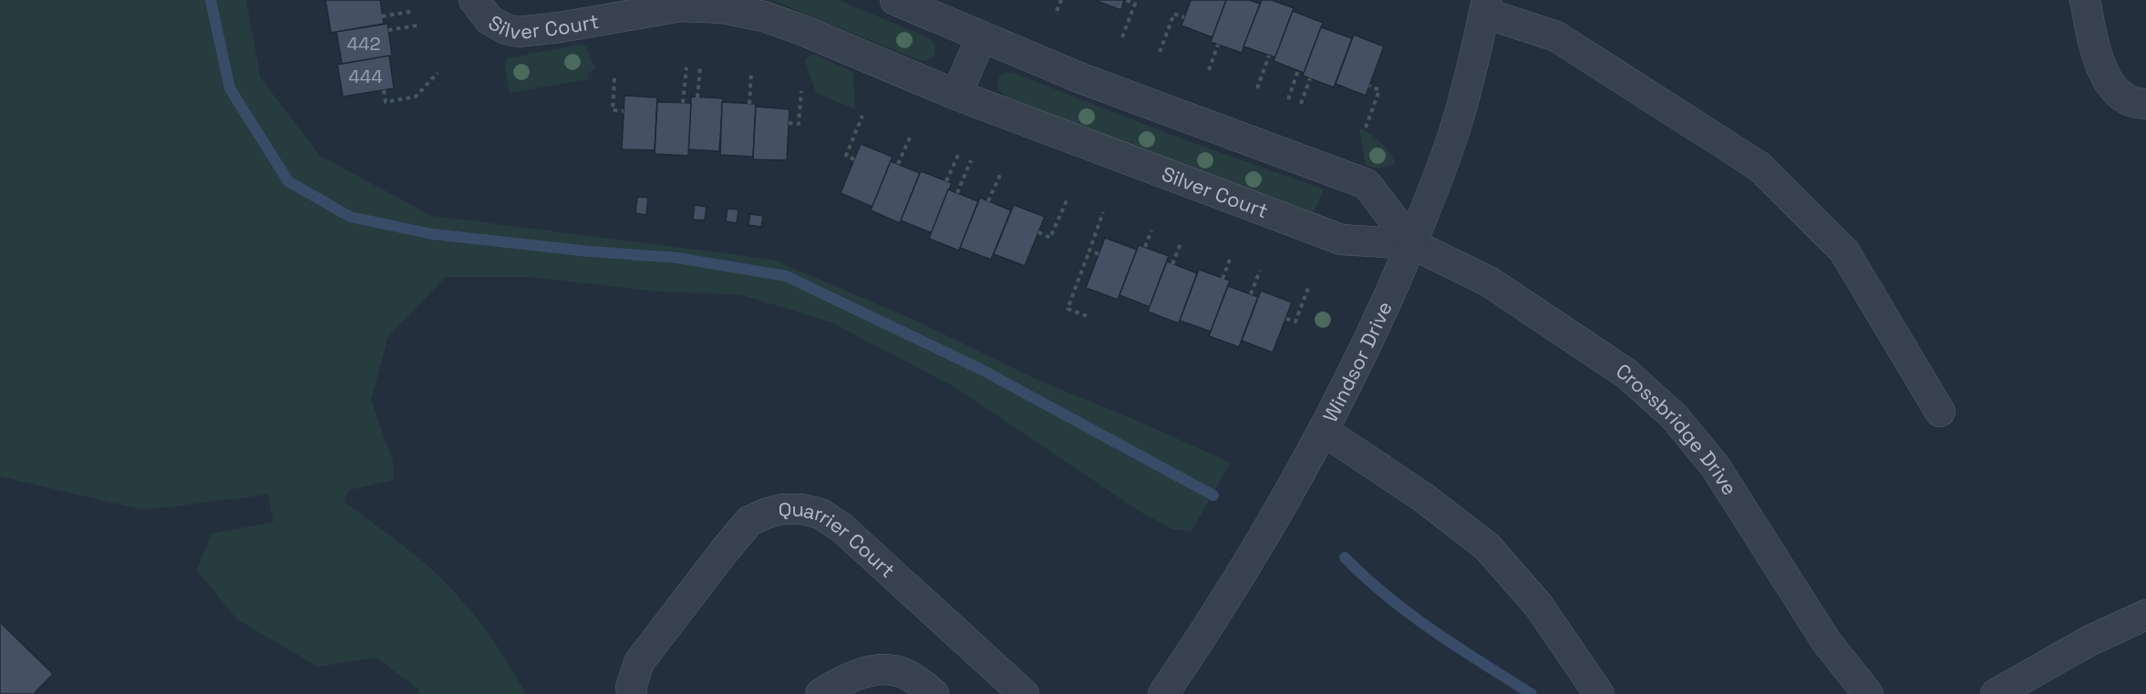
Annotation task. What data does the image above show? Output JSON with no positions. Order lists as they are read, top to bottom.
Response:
{
  "streets": {
    "street": [
      "Silver Court",
      "Windsor Drive",
      "Crossbridge Drive",
      "Quarrier Court"
    ]
  },
  "crossings": [
    ["Silver Court", "Windsor Drive"],
    ["Silver Court", "Crossbridge Drive"],
    ["Windsor Drive", "Crossbridge Drive"]
  ],
  "house_numbers": ["442", "444"]
}
